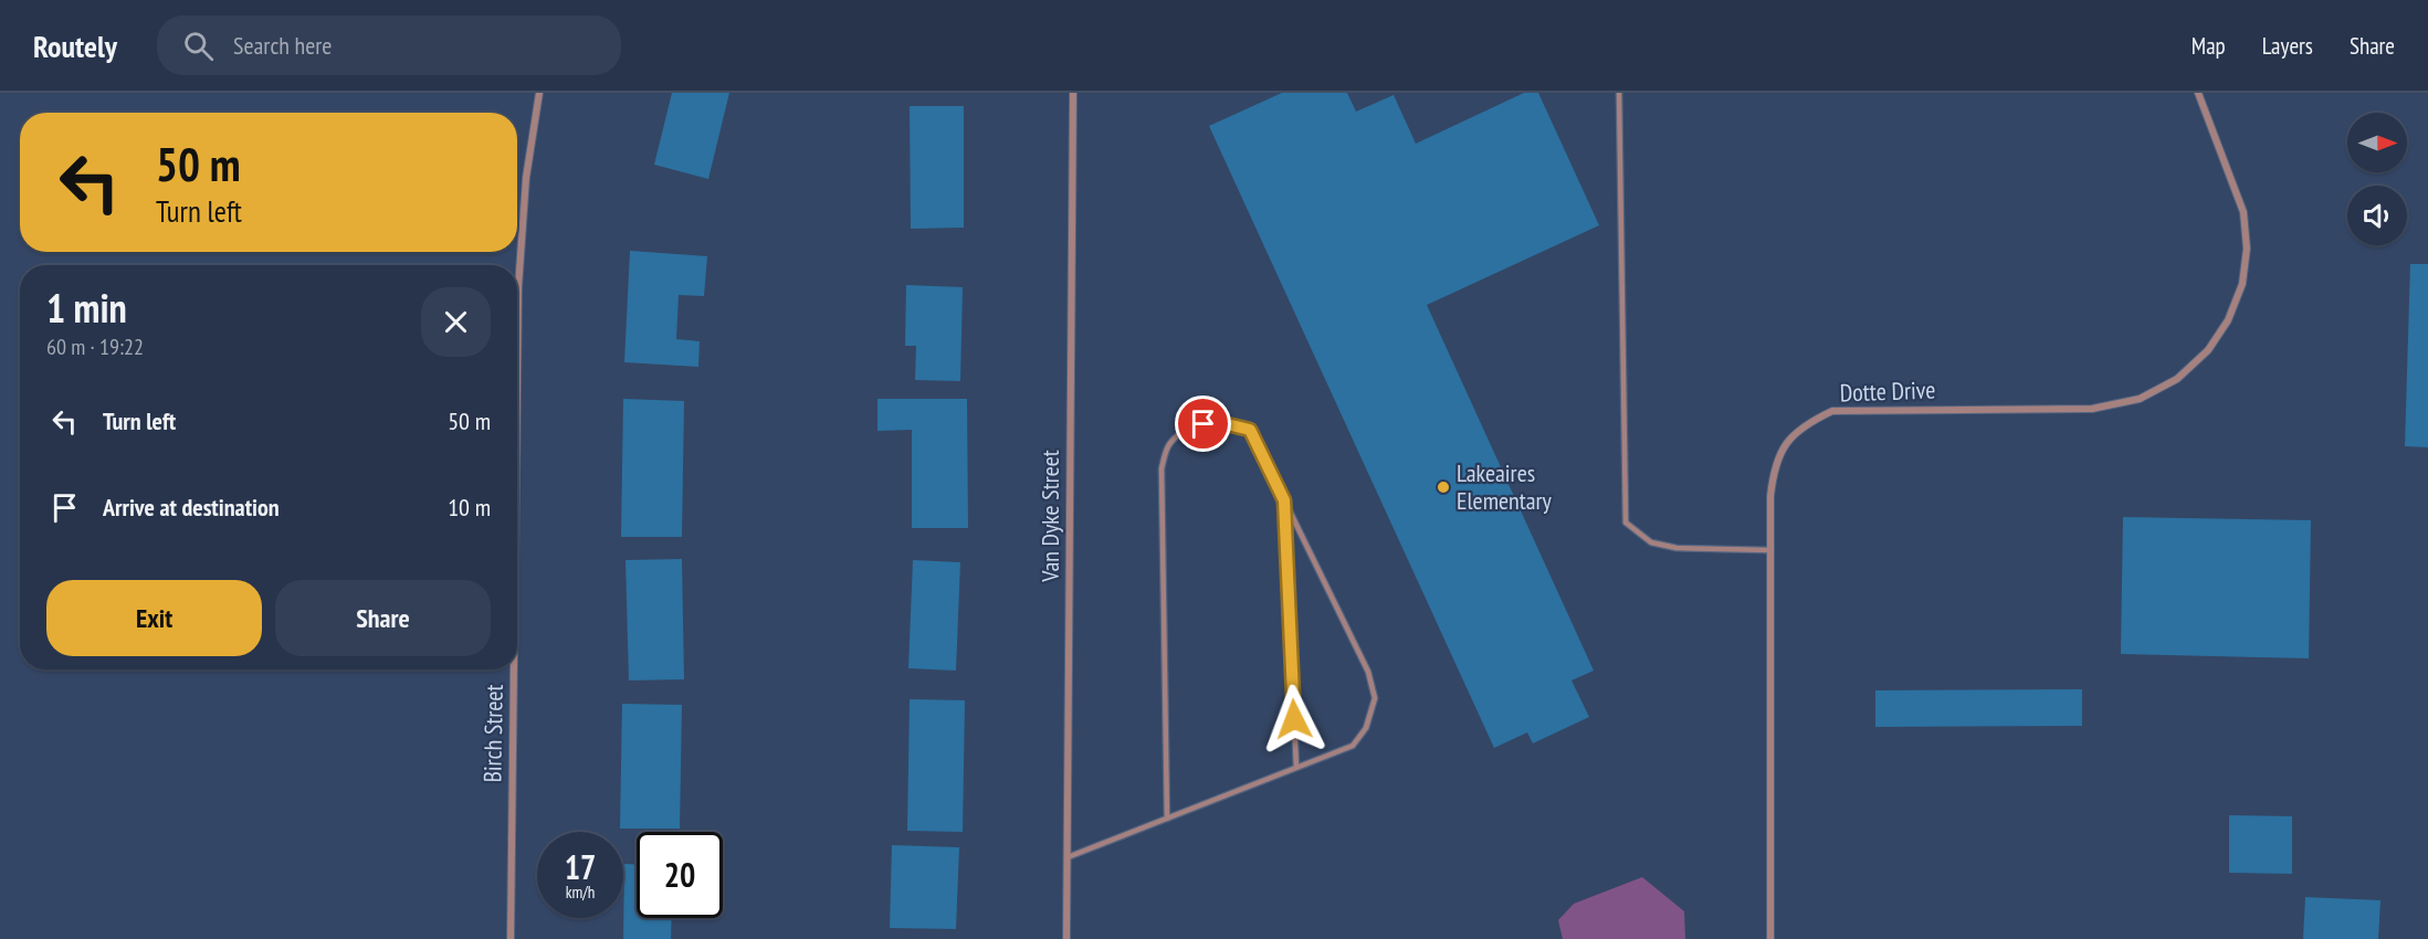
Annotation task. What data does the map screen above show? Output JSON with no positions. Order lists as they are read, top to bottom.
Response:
{
  "streets": {
    "street": ["Dotte Drive", "Van Dyke Street", "Birch Street"]
  },
  "places": ["Lakeaires Elementary"],
  "north": "right",
  "page": {
    "header": "Routely",
    "search": "Search here",
    "nav": ["Map", "Layers", "Share"],
    "turn": ["50 m", "Turn left"],
    "heading": ["1 min", "60 m · 19:22"],
    "list": [
      {
        "name": "Turn left",
        "value": "50 m"
      },
      {
        "name": "Arrive at destination",
        "value": "10 m"
      }
    ],
    "buttons": ["Exit", "Share"],
    "speed": "17 km/h",
    "limit": "20"
  }
}
